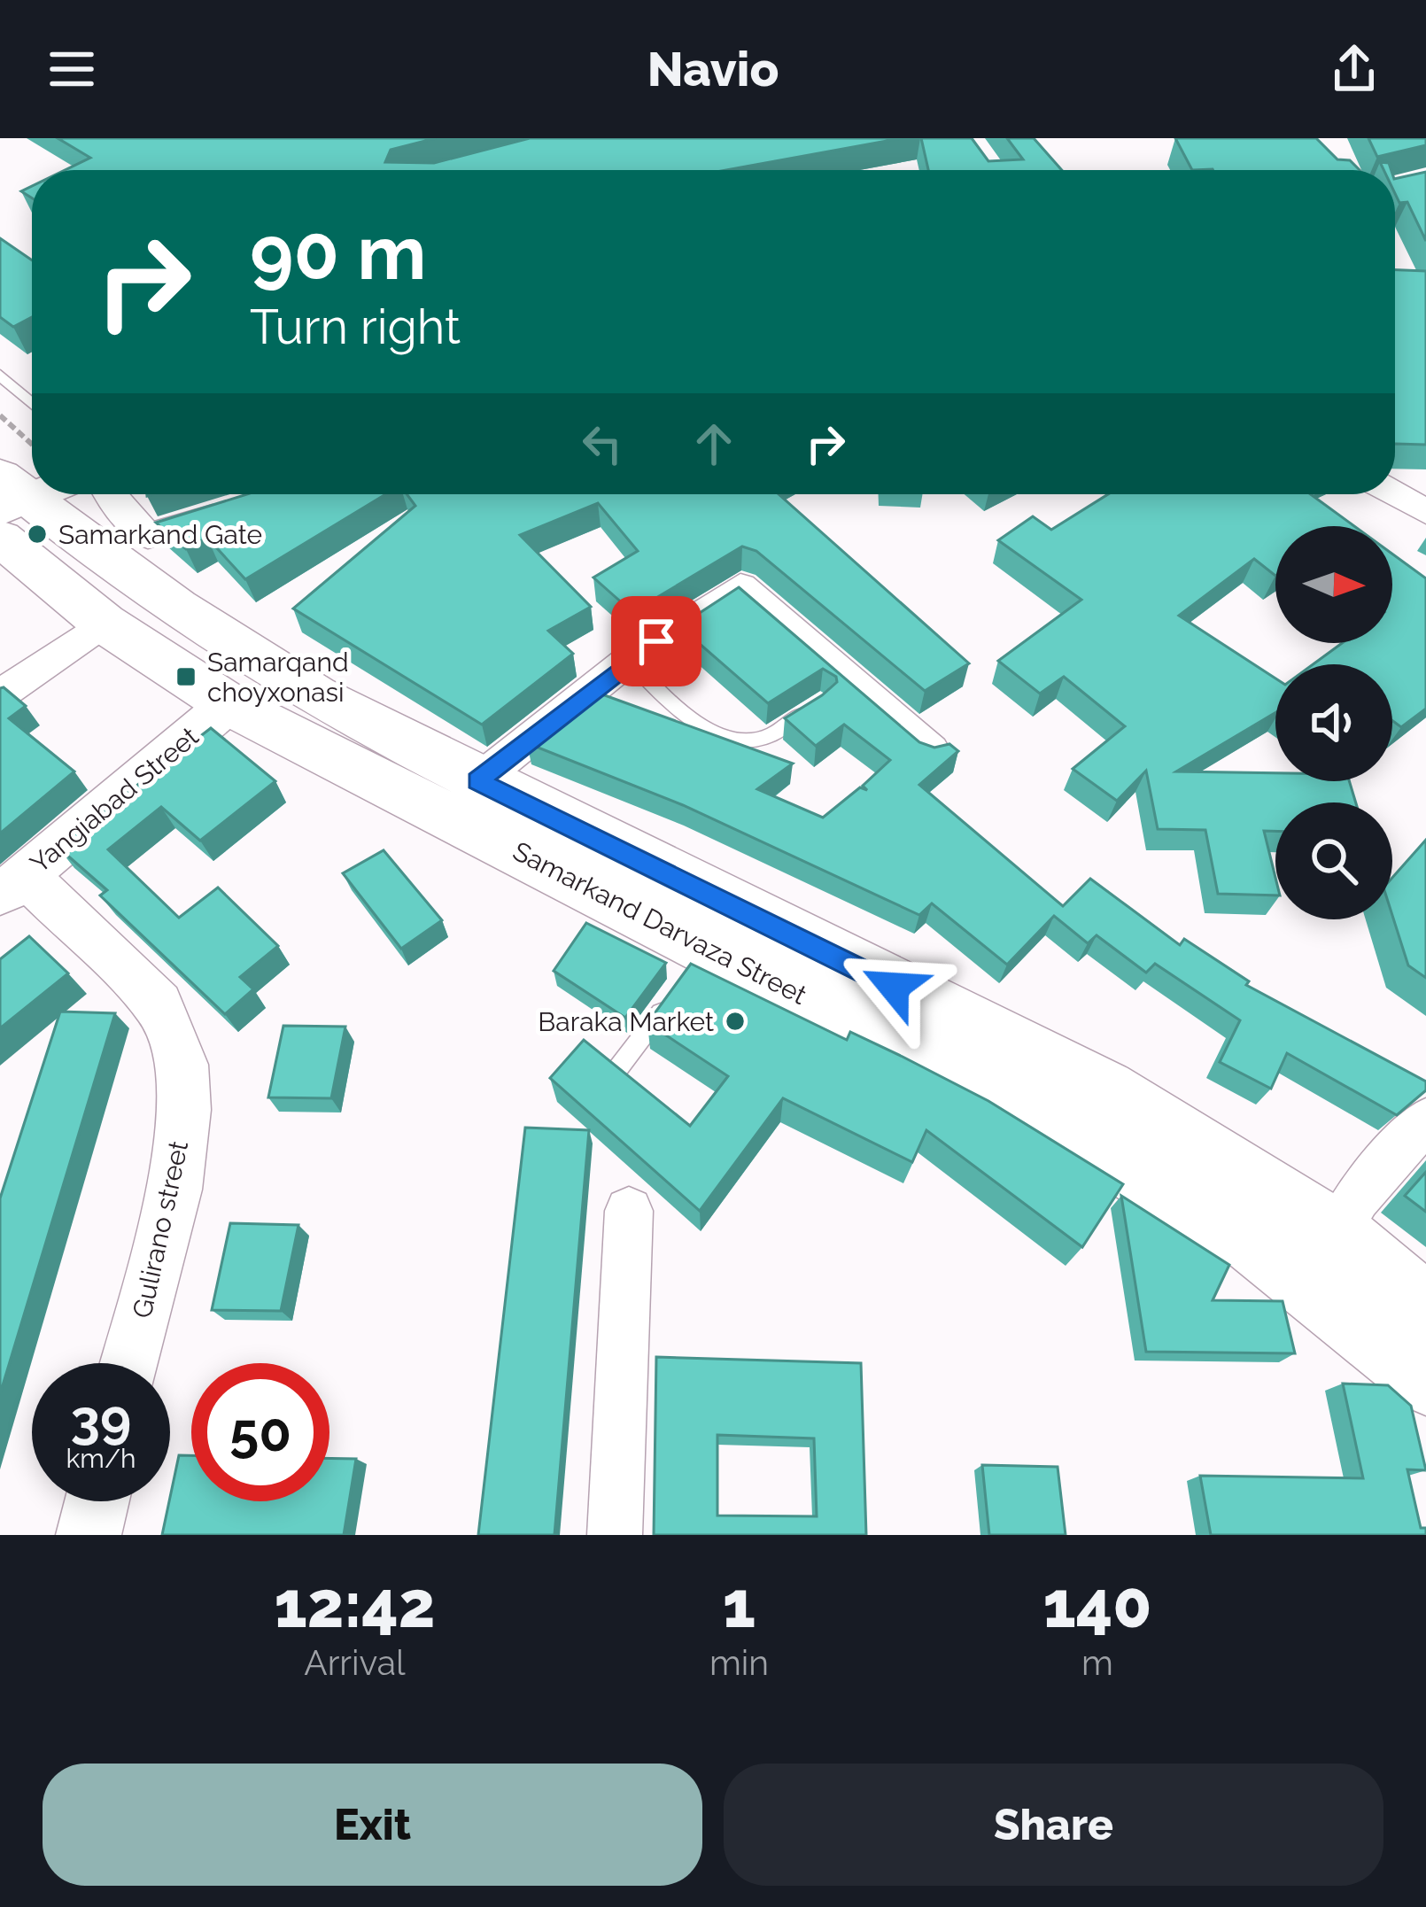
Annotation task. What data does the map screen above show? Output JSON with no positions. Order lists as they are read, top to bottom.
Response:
{
  "streets": {
    "main road": ["Samarkand Darvaza Street"],
    "street": ["Yangiabad Street", "Gulirano street"]
  },
  "crossings": [
    ["Yangiabad Street", "Samarkand Darvaza Street"],
    ["Yangiabad Street", "Gulirano street"]
  ],
  "places": {
    "other": ["Samarkand Gate", "Baraka Market"],
    "transit": ["Samarqand choyxonasi"]
  },
  "north": "right",
  "page": {
    "header": "Navio",
    "turn": ["90 m", "Turn right"],
    "speed": "39 km/h",
    "limit": "50",
    "eta": [
      "12:42",
      "Arrival",
      "1",
      "min",
      "140",
      "m"
    ],
    "buttons": ["Exit", "Share"]
  }
}
